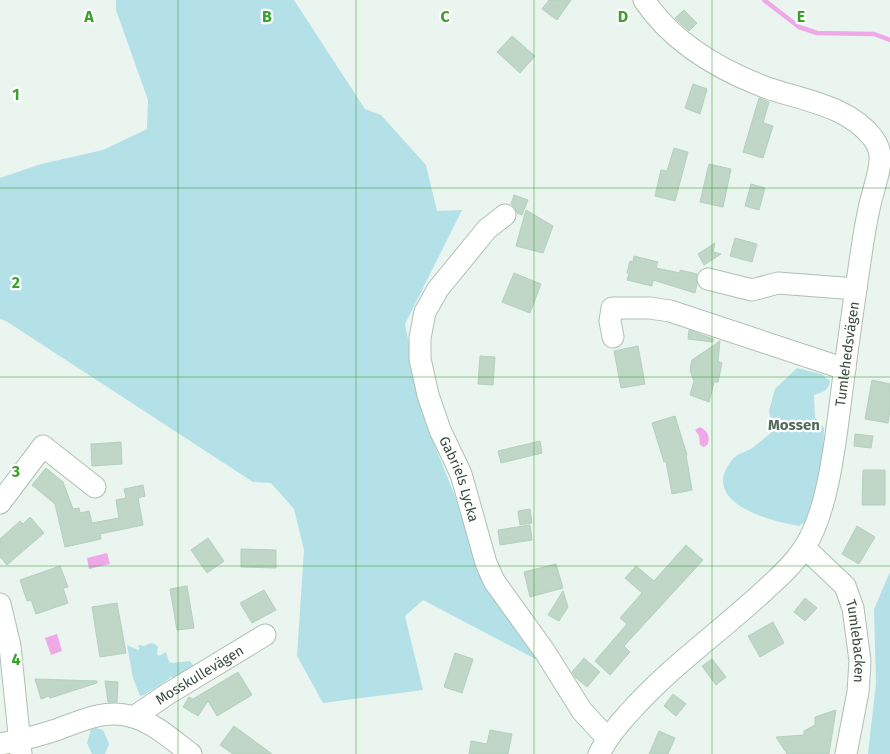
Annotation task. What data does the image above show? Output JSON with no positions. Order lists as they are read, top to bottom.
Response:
{
  "streets": {
    "street": [
      "Tumlehedsvägen",
      "Gabriels Lycka",
      "Tumlebacken",
      "Mosskullevägen"
    ]
  },
  "crossings": [
    ["Tumlehedsvägen", "Gabriels Lycka"],
    ["Tumlehedsvägen", "Tumlebacken"]
  ],
  "districts": ["Mossen"],
  "grid": {
    "columns": [
      "A",
      "B",
      "C",
      "D",
      "E"
    ],
    "rows": [
      "1",
      "2",
      "3",
      "4"
    ]
  }
}
